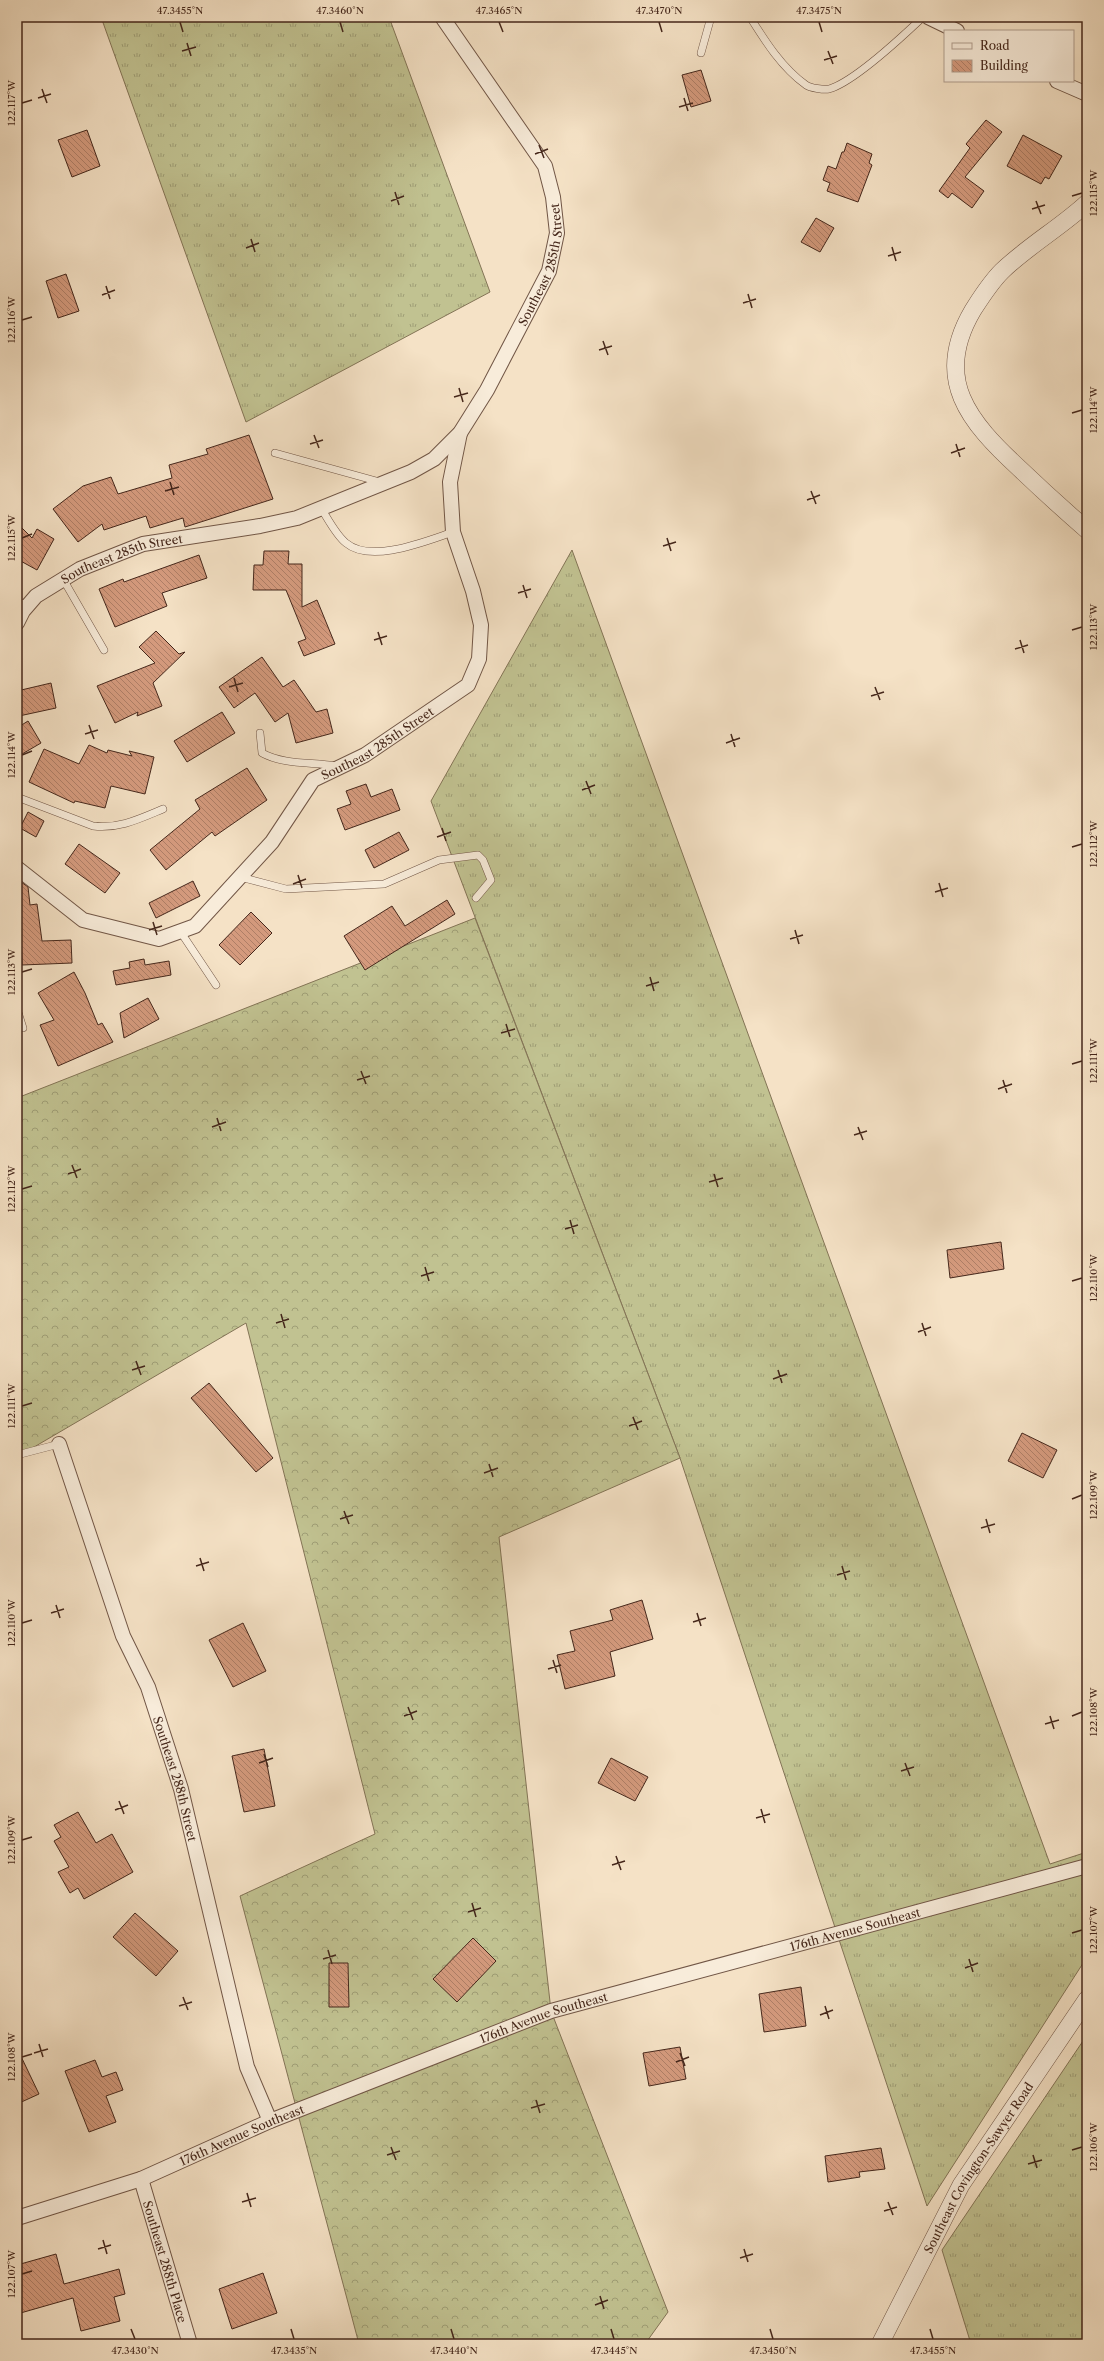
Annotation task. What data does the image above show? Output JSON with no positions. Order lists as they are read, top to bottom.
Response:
{
  "streets": {
    "street": [
      "Southeast 285th Street",
      "Southeast 288th Street",
      "176th Avenue Southeast",
      "Southeast Covington-Sawyer Road",
      "Southeast 288th Place"
    ]
  },
  "crossings": [
    ["Southeast 288th Street", "176th Avenue Southeast"],
    ["176th Avenue Southeast", "Southeast 288th Place"]
  ],
  "legend": ["Road", "Building"],
  "coordinates": [
    "47.3455°N",
    "47.3460°N",
    "47.3465°N",
    "47.3470°N",
    "47.3475°N",
    "122.117°W",
    "122.115°W",
    "122.116°W",
    "122.114°W",
    "122.113°W",
    "122.112°W",
    "122.111°W",
    "122.110°W",
    "122.109°W",
    "122.108°W",
    "122.107°W",
    "122.106°W",
    "47.3430°N",
    "47.3435°N",
    "47.3440°N",
    "47.3445°N",
    "47.3450°N"
  ]
}
